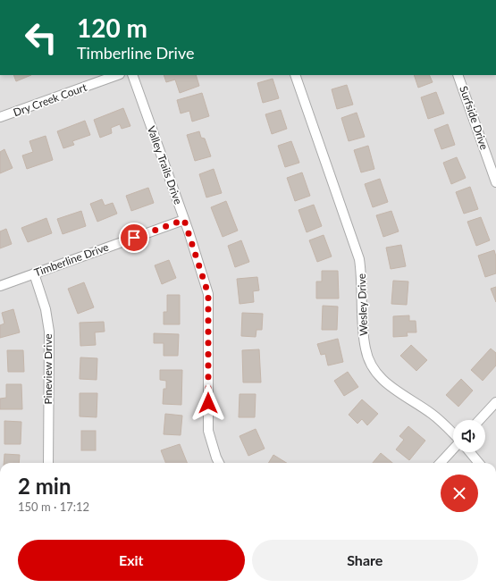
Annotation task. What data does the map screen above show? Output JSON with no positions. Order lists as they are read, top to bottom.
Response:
{
  "streets": {
    "street": [
      "Dry Creek Court",
      "Surfside Drive",
      "Valley Trails Drive",
      "Timberline Drive",
      "Wesley Drive",
      "Pineview Drive"
    ]
  },
  "crossings": [
    ["Valley Trails Drive", "Timberline Drive"],
    ["Timberline Drive", "Pineview Drive"]
  ],
  "page": {
    "turn": ["120 m", "Timberline Drive"],
    "heading": ["2 min", "150 m · 17:12"],
    "buttons": ["Exit", "Share"]
  }
}
